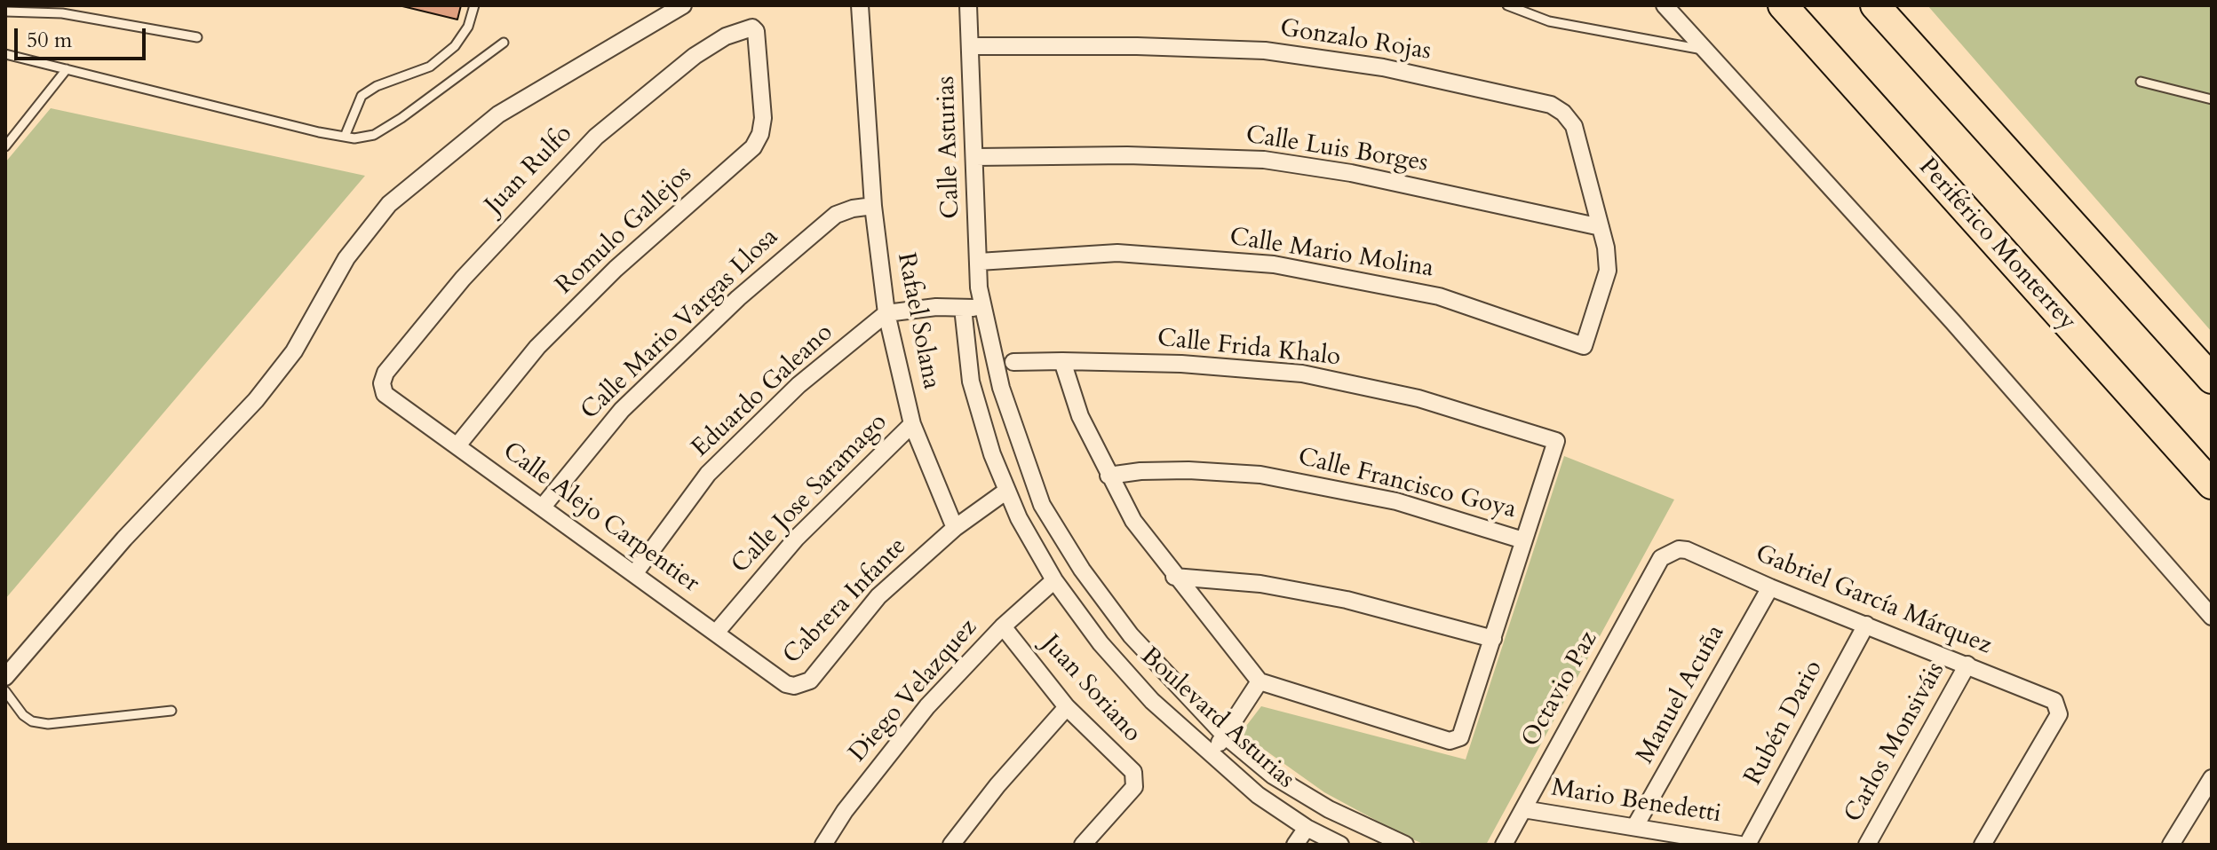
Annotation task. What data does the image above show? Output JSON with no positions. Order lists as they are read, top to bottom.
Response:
{
  "streets": {
    "highway": ["Periférico Monterrey"],
    "street": [
      "Gonzalo Rojas",
      "Calle Asturias",
      "Calle Luis Borges",
      "Juan Rulfo",
      "Romulo Gallejos",
      "Calle Mario Molina",
      "Rafael Solana",
      "Calle Mario Vargas Llosa",
      "Calle Frida Khalo",
      "Eduardo Galeano",
      "Calle Francisco Goya",
      "Calle Jose Saramago",
      "Calle Alejo Carpentier",
      "Gabriel García Márquez",
      "Cabrera Infante",
      "Juan Soriano",
      "Octavio Paz",
      "Diego Velazquez",
      "Manuel Acuña",
      "Boulevard Asturias",
      "Rubén Dario",
      "Carlos Monsiváis",
      "Mario Benedetti"
    ]
  },
  "crossings": [
    ["Gonzalo Rojas", "Calle Asturias"],
    ["Gonzalo Rojas", "Calle Luis Borges"],
    ["Gonzalo Rojas", "Calle Mario Molina"],
    ["Calle Asturias", "Calle Luis Borges"],
    ["Calle Asturias", "Calle Mario Molina"],
    ["Calle Asturias", "Boulevard Asturias"],
    ["Juan Rulfo", "Romulo Gallejos"],
    ["Juan Rulfo", "Calle Alejo Carpentier"],
    ["Romulo Gallejos", "Calle Alejo Carpentier"],
    ["Rafael Solana", "Calle Mario Vargas Llosa"],
    ["Rafael Solana", "Eduardo Galeano"],
    ["Rafael Solana", "Calle Jose Saramago"],
    ["Rafael Solana", "Cabrera Infante"],
    ["Calle Mario Vargas Llosa", "Calle Alejo Carpentier"],
    ["Calle Frida Khalo", "Calle Francisco Goya"],
    ["Eduardo Galeano", "Calle Alejo Carpentier"],
    ["Calle Jose Saramago", "Calle Alejo Carpentier"],
    ["Calle Alejo Carpentier", "Cabrera Infante"],
    ["Gabriel García Márquez", "Octavio Paz"],
    ["Gabriel García Márquez", "Manuel Acuña"],
    ["Gabriel García Márquez", "Rubén Dario"],
    ["Gabriel García Márquez", "Carlos Monsiváis"],
    ["Cabrera Infante", "Boulevard Asturias"],
    ["Juan Soriano", "Diego Velazquez"],
    ["Octavio Paz", "Mario Benedetti"],
    ["Diego Velazquez", "Boulevard Asturias"],
    ["Manuel Acuña", "Mario Benedetti"]
  ],
  "scale_bar": "50 m"
}
